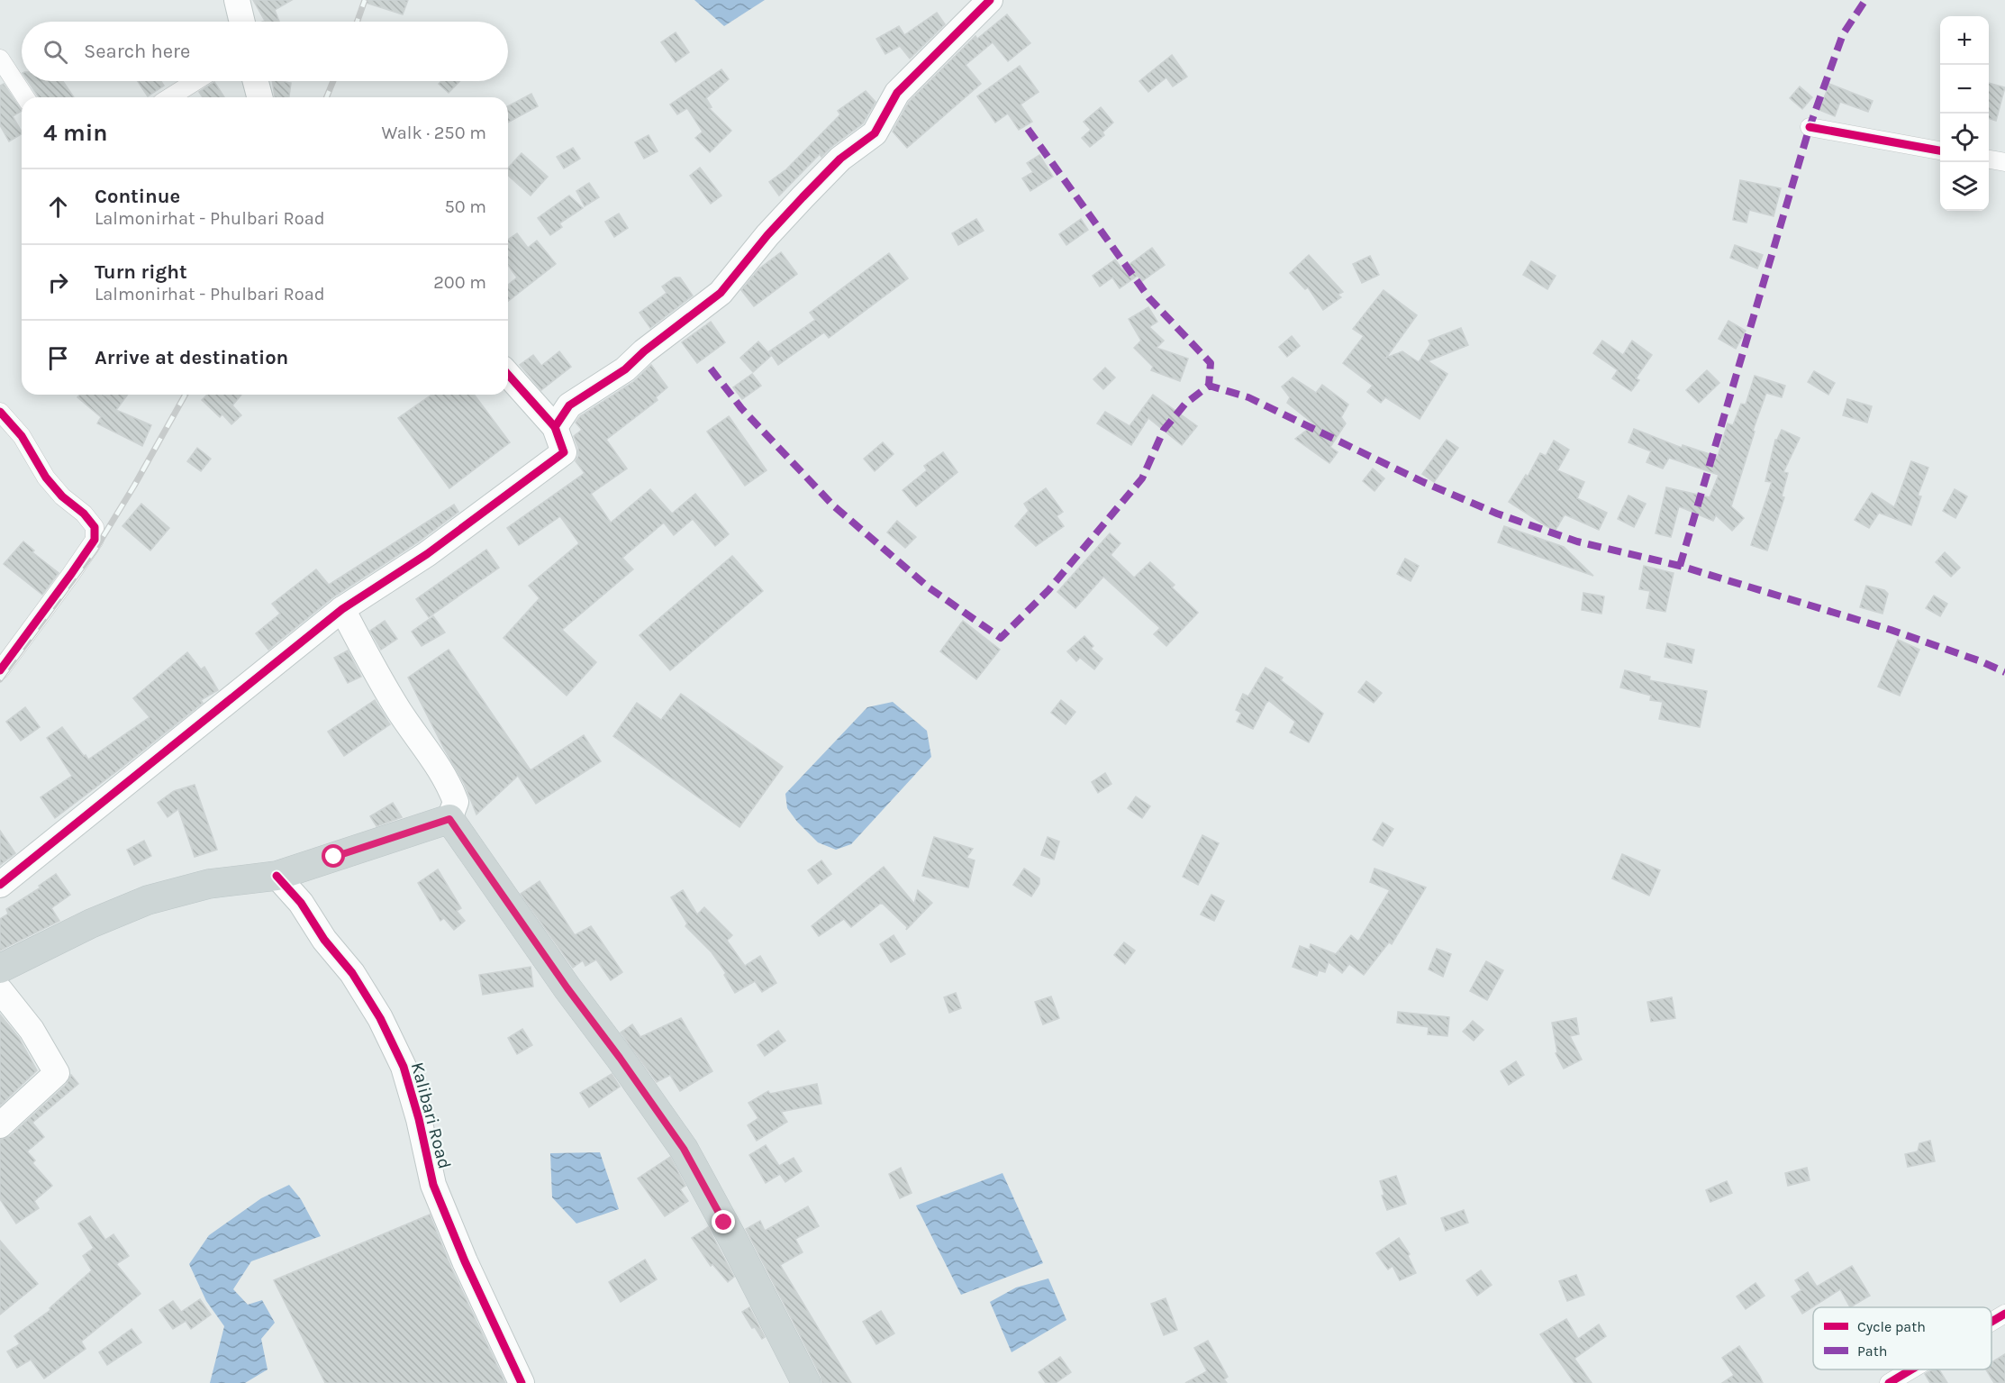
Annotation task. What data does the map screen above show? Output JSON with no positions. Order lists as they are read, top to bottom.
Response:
{
  "streets": {
    "street": ["Kalibari Road"]
  },
  "legend": ["Cycle path", "Path"],
  "page": {
    "map_buttons": ["+", "−"],
    "search": "Search here",
    "heading": ["4 min", "Walk · 250 m"],
    "list": [
      ["Continue", "Lalmonirhat - Phulbari Road", "50 m"],
      ["Turn right", "Lalmonirhat - Phulbari Road", "200 m"],
      "Arrive at destination"
    ]
  }
}
